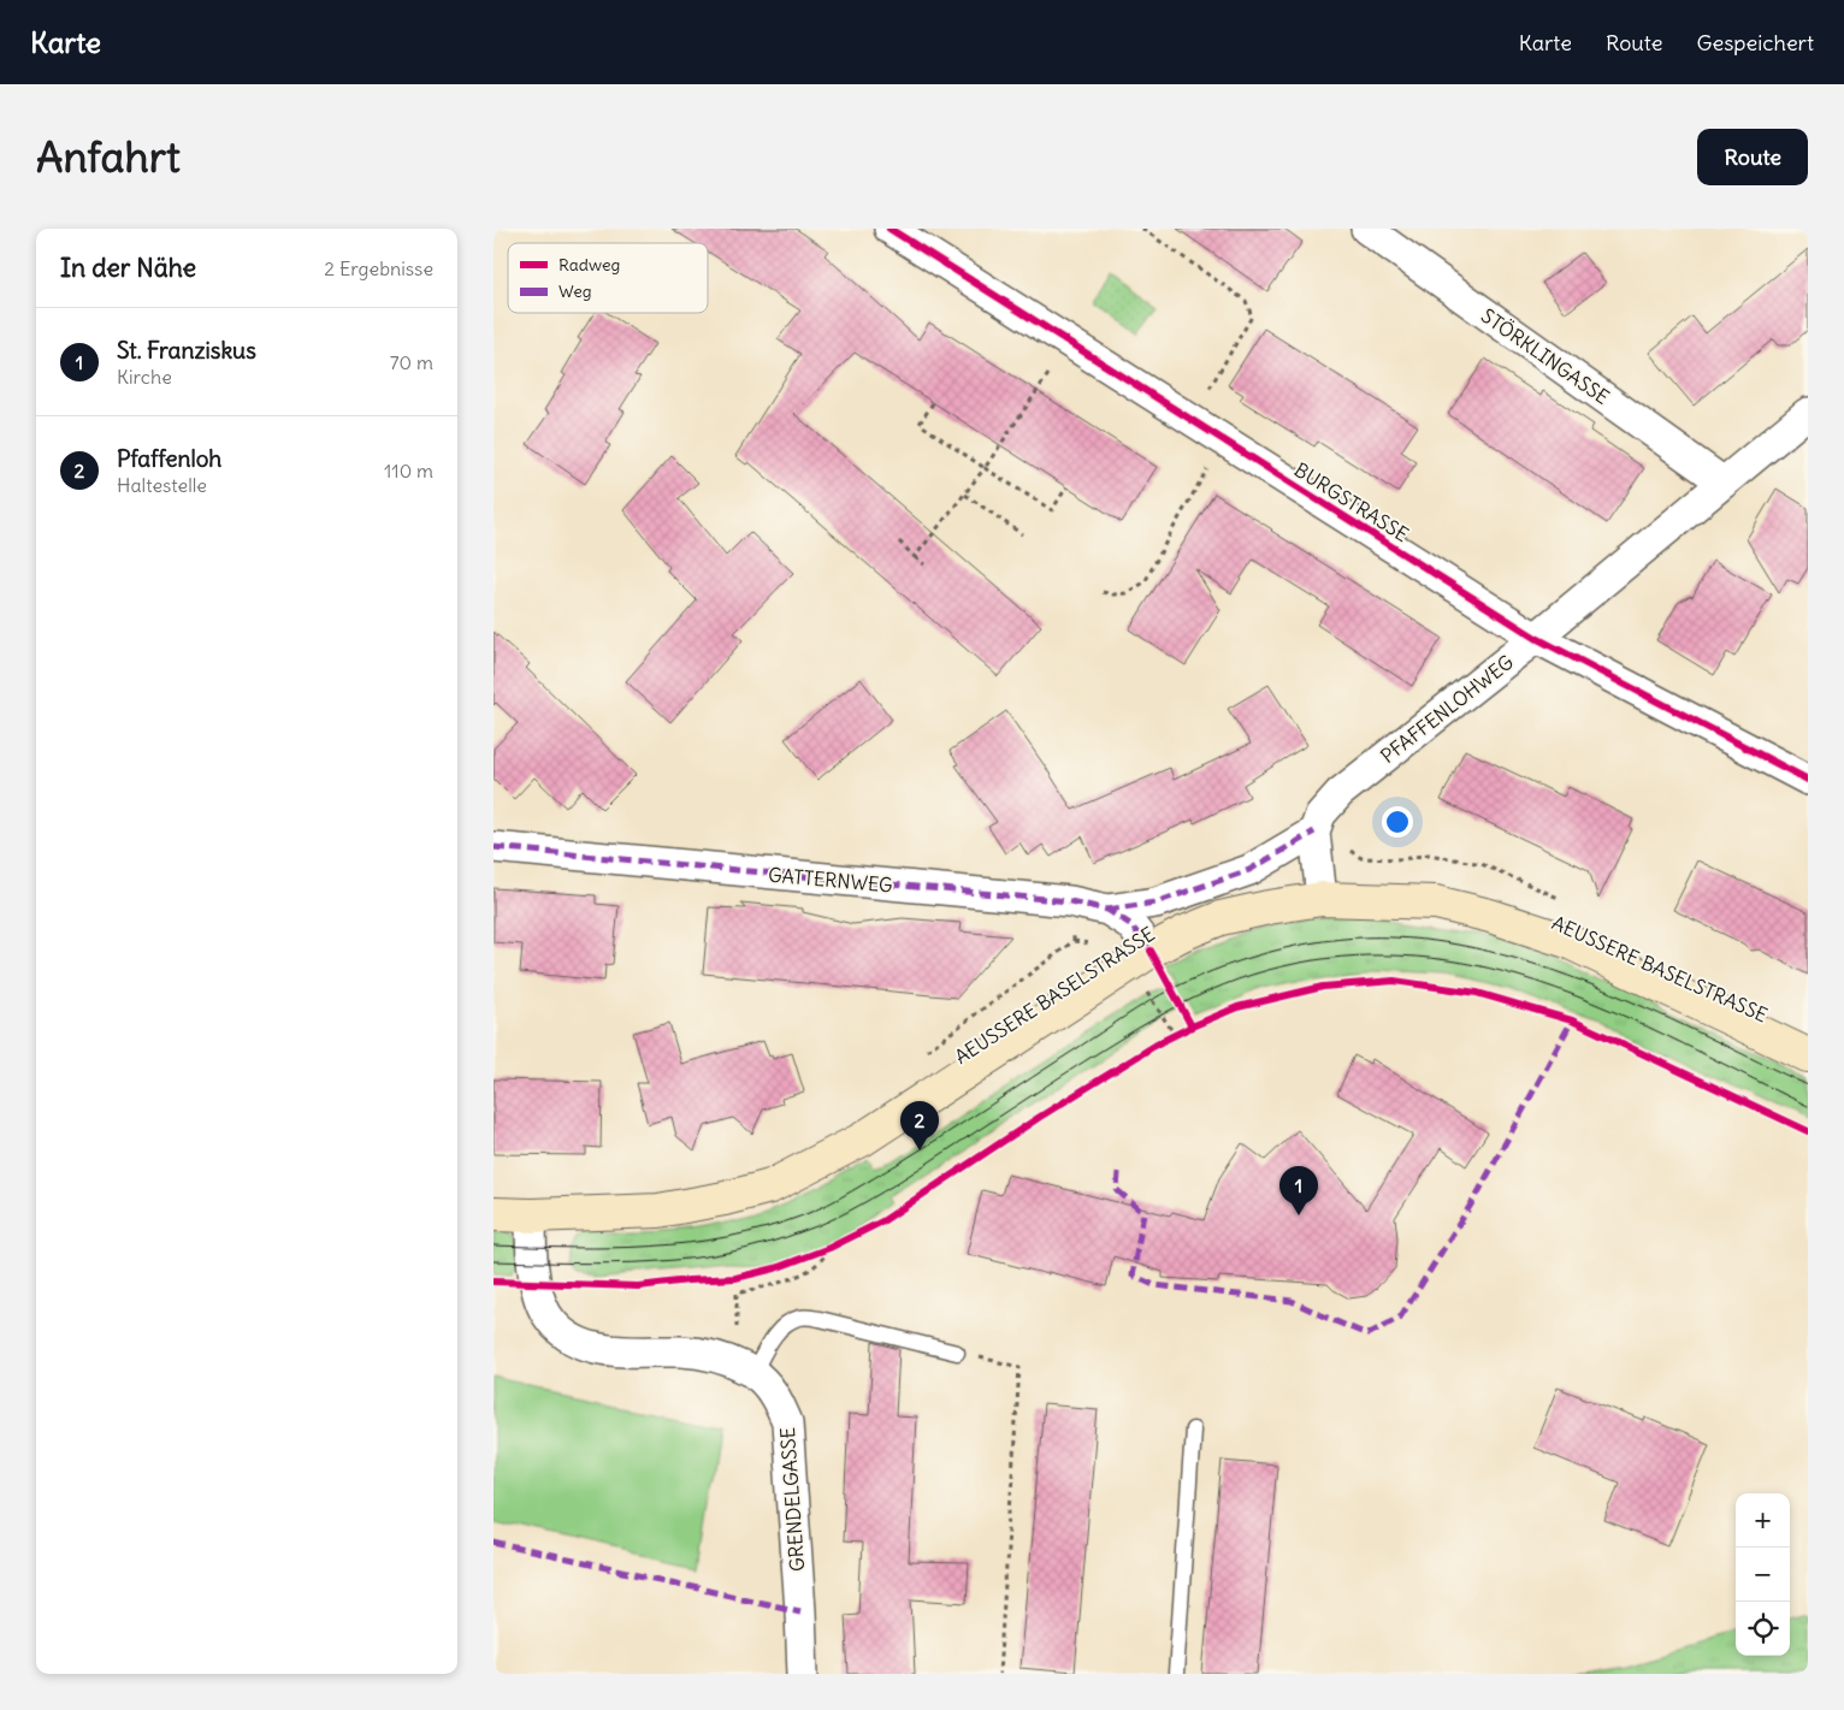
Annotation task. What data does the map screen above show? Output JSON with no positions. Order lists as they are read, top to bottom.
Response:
{
  "streets": {
    "main road": ["AEUSSERE BASELSTRASSE"],
    "street": [
      "STÖRKLINGASSE",
      "BURGSTRASSE",
      "PFAFFENLOHWEG",
      "GATTERNWEG",
      "GRENDELGASSE"
    ]
  },
  "crossings": [
    ["STÖRKLINGASSE", "PFAFFENLOHWEG"],
    ["BURGSTRASSE", "PFAFFENLOHWEG"],
    ["GATTERNWEG", "AEUSSERE BASELSTRASSE"],
    ["AEUSSERE BASELSTRASSE", "GRENDELGASSE"]
  ],
  "legend": ["Radweg", "Weg"],
  "page": {
    "header": "Karte",
    "nav": ["Karte", "Route", "Gespeichert"],
    "buttons": "Route",
    "title": "Anfahrt",
    "heading": ["In der Nähe", "2 Ergebnisse"],
    "list": [
      {
        "mark": "1",
        "name": "St. Franziskus",
        "note": "Kirche",
        "value": "70 m"
      },
      {
        "mark": "2",
        "name": "Pfaffenloh",
        "note": "Haltestelle",
        "value": "110 m"
      }
    ],
    "pins": ["2", "1"],
    "map_buttons": ["+", "−"]
  }
}
